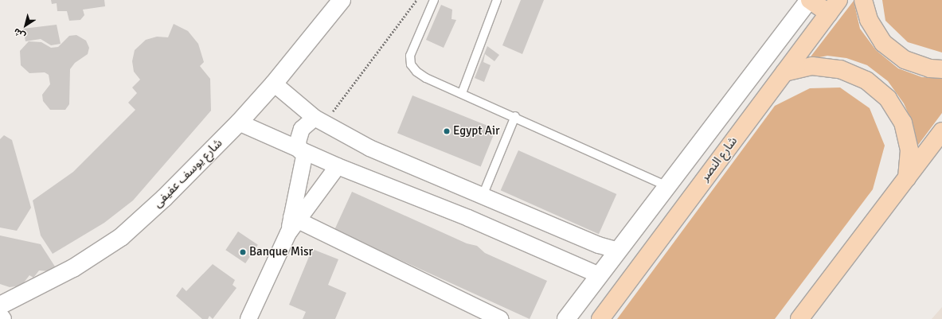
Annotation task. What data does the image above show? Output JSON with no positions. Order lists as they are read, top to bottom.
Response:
{
  "streets": {
    "main road": ["شارع النصر"],
    "street": ["شارع يوسف عفيفى"]
  },
  "places": ["Egypt Air", "Banque Misr"],
  "north": "bottom left"
}
